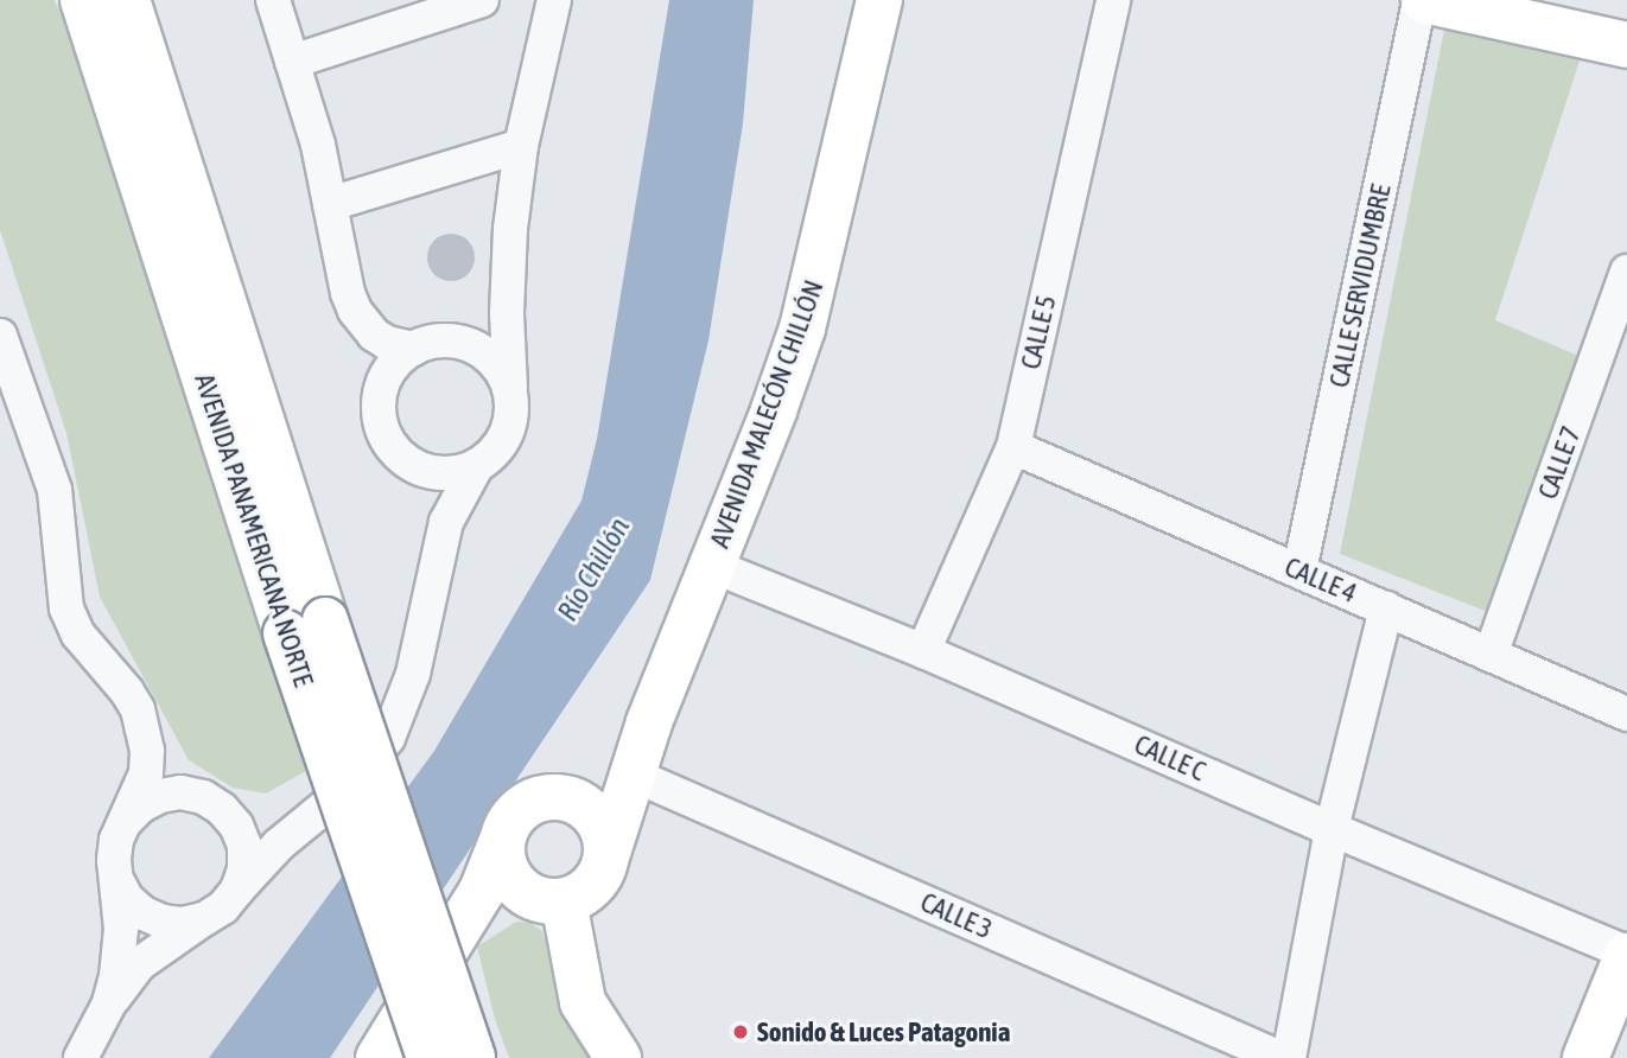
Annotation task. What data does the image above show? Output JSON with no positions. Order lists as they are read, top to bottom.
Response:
{
  "streets": {
    "main road": ["AVENIDA MALECÓN CHILLÓN", "AVENIDA PANAMERICANA NORTE"],
    "street": [
      "CALLE SERVIDUMBRE",
      "CALLE 5",
      "CALLE 7",
      "CALLE 4",
      "CALLE C",
      "CALLE 3"
    ]
  },
  "crossings": [
    ["CALLE SERVIDUMBRE", "CALLE 4"],
    ["CALLE 5", "CALLE 4"],
    ["CALLE 5", "CALLE C"],
    ["AVENIDA MALECÓN CHILLÓN", "CALLE C"],
    ["AVENIDA MALECÓN CHILLÓN", "CALLE 3"],
    ["CALLE 7", "CALLE 4"]
  ],
  "water": ["Río Chillón"],
  "places": ["Sonido & Luces Patagonia"]
}
